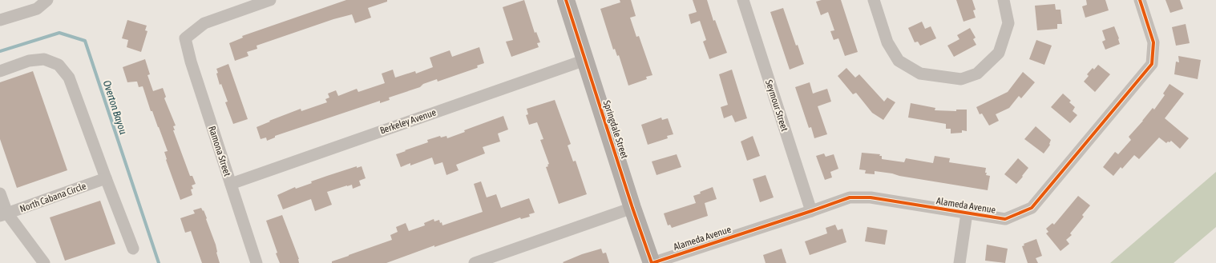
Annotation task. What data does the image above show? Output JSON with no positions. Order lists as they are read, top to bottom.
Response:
{
  "streets": {
    "street": [
      "Seymour Street",
      "Berkeley Avenue",
      "Springdale Street",
      "Ramona Street",
      "North Cabana Circle",
      "Alameda Avenue"
    ]
  },
  "crossings": [
    ["Seymour Street", "Alameda Avenue"],
    ["Berkeley Avenue", "Springdale Street"],
    ["Berkeley Avenue", "Ramona Street"],
    ["Springdale Street", "Alameda Avenue"]
  ],
  "water": ["Overton Bayou"]
}
